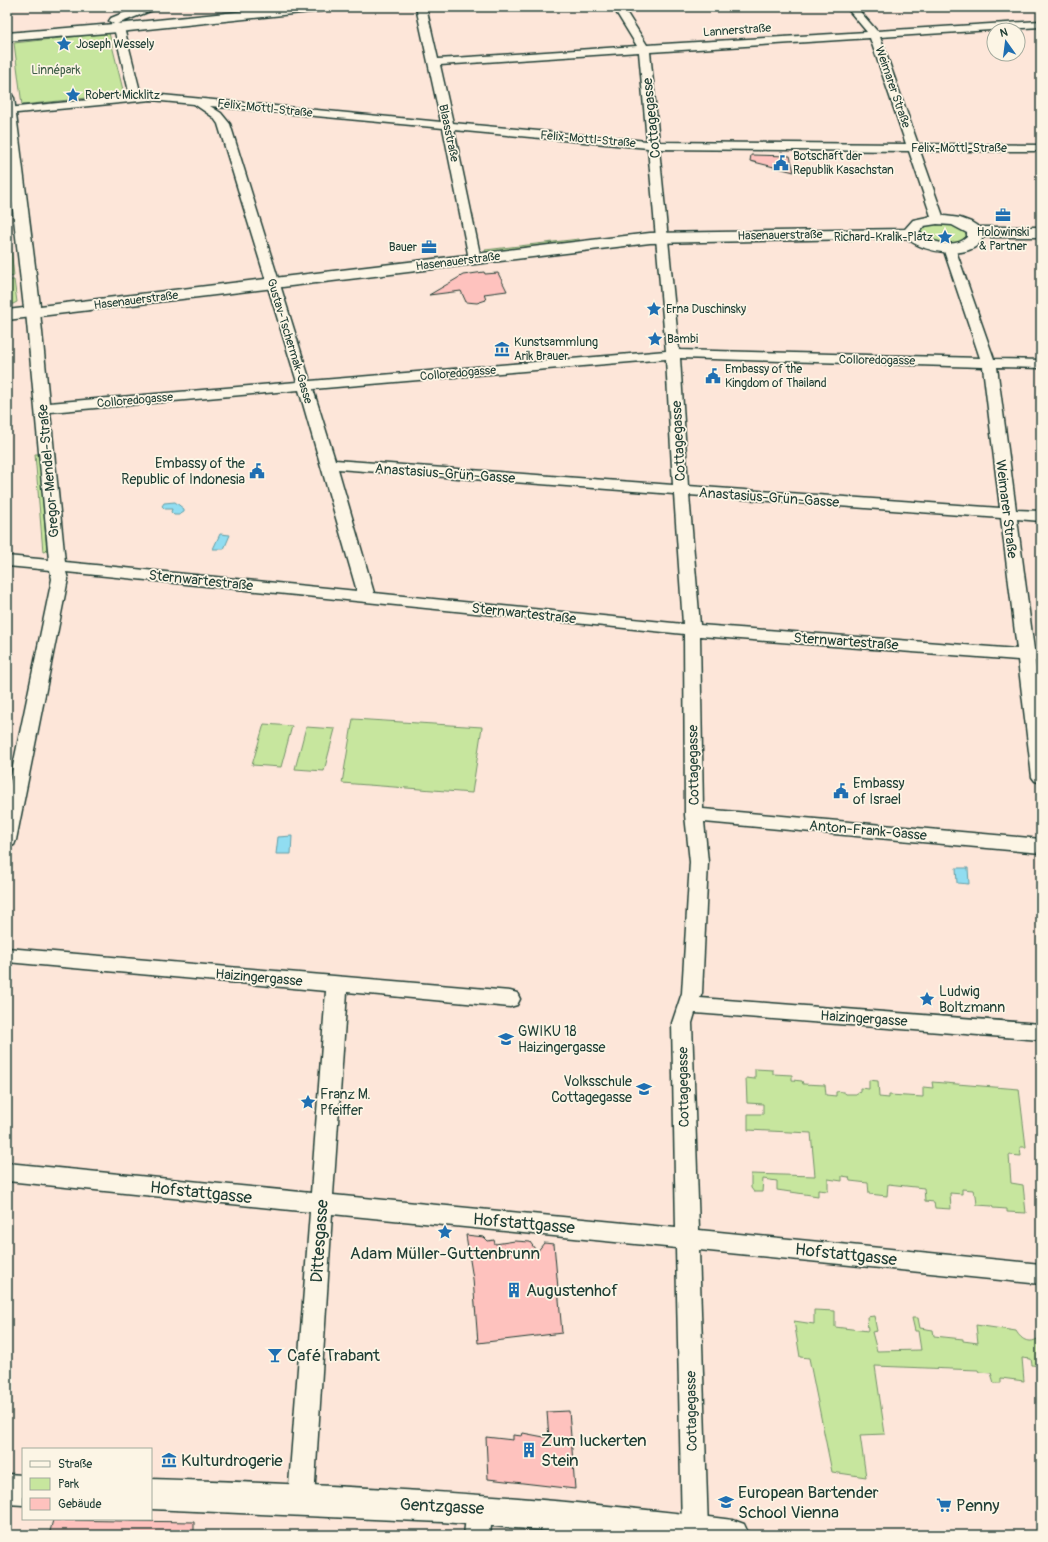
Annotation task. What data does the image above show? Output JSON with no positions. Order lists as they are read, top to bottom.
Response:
{
  "streets": {
    "street": [
      "Lannerstraße",
      "Weimarer Straße",
      "Felix-Mottl-Straße",
      "Cottagegasse",
      "Blaasstraße",
      "Hasenauerstraße",
      "Gustav-Tschermak-Gasse",
      "Colloredogasse",
      "Gregor-Mendel-Straße",
      "Anastasius-Grün-Gasse",
      "Sternwartestraße",
      "Anton-Frank-Gasse",
      "Haizingergasse",
      "Hofstattgasse",
      "Dittesgasse",
      "Gentzgasse"
    ]
  },
  "crossings": [
    ["Lannerstraße", "Weimarer Straße"],
    ["Lannerstraße", "Cottagegasse"],
    ["Lannerstraße", "Blaasstraße"],
    ["Weimarer Straße", "Felix-Mottl-Straße"],
    ["Weimarer Straße", "Colloredogasse"],
    ["Weimarer Straße", "Anastasius-Grün-Gasse"],
    ["Weimarer Straße", "Sternwartestraße"],
    ["Felix-Mottl-Straße", "Cottagegasse"],
    ["Felix-Mottl-Straße", "Blaasstraße"],
    ["Felix-Mottl-Straße", "Gustav-Tschermak-Gasse"],
    ["Felix-Mottl-Straße", "Gregor-Mendel-Straße"],
    ["Cottagegasse", "Hasenauerstraße"],
    ["Cottagegasse", "Colloredogasse"],
    ["Cottagegasse", "Anastasius-Grün-Gasse"],
    ["Cottagegasse", "Sternwartestraße"],
    ["Cottagegasse", "Anton-Frank-Gasse"],
    ["Cottagegasse", "Haizingergasse"],
    ["Cottagegasse", "Hofstattgasse"],
    ["Cottagegasse", "Gentzgasse"],
    ["Blaasstraße", "Hasenauerstraße"],
    ["Hasenauerstraße", "Gustav-Tschermak-Gasse"],
    ["Hasenauerstraße", "Gregor-Mendel-Straße"],
    ["Gustav-Tschermak-Gasse", "Colloredogasse"],
    ["Gustav-Tschermak-Gasse", "Anastasius-Grün-Gasse"],
    ["Gustav-Tschermak-Gasse", "Sternwartestraße"],
    ["Colloredogasse", "Gregor-Mendel-Straße"],
    ["Gregor-Mendel-Straße", "Sternwartestraße"],
    ["Haizingergasse", "Dittesgasse"],
    ["Hofstattgasse", "Dittesgasse"],
    ["Dittesgasse", "Gentzgasse"]
  ],
  "parks": ["Linnépark"],
  "places": {
    "place": [
      "Joseph Wessely",
      "Robert Micklitz",
      "Richard-Kralik-Platz",
      "Erna Duschinsky",
      "Bambi",
      "Ludwig Boltzmann",
      "Franz M. Pfeiffer",
      "Adam Müller-Guttenbrunn"
    ],
    "public building": [
      "Botschaft der Republik Kasachstan",
      "Embassy of the Kingdom of Thailand",
      "Embassy of the Republic of Indonesia",
      "Embassy of Israel"
    ],
    "office": ["Holowinski & Partner", "Bauer"],
    "museum": ["Kunstsammlung Arik Brauer", "Kulturdrogerie"],
    "school or university": ["GWIKU 18 Haizingergasse", "Volksschule Cottagegasse", "European Bartender School Vienna"],
    "building": ["Augustenhof", "Zum luckerten Stein"],
    "bar": ["Café Trabant"],
    "supermarket": ["Penny"]
  },
  "legend": ["Straße", "Park", "Gebäude"],
  "north": "top"
}
